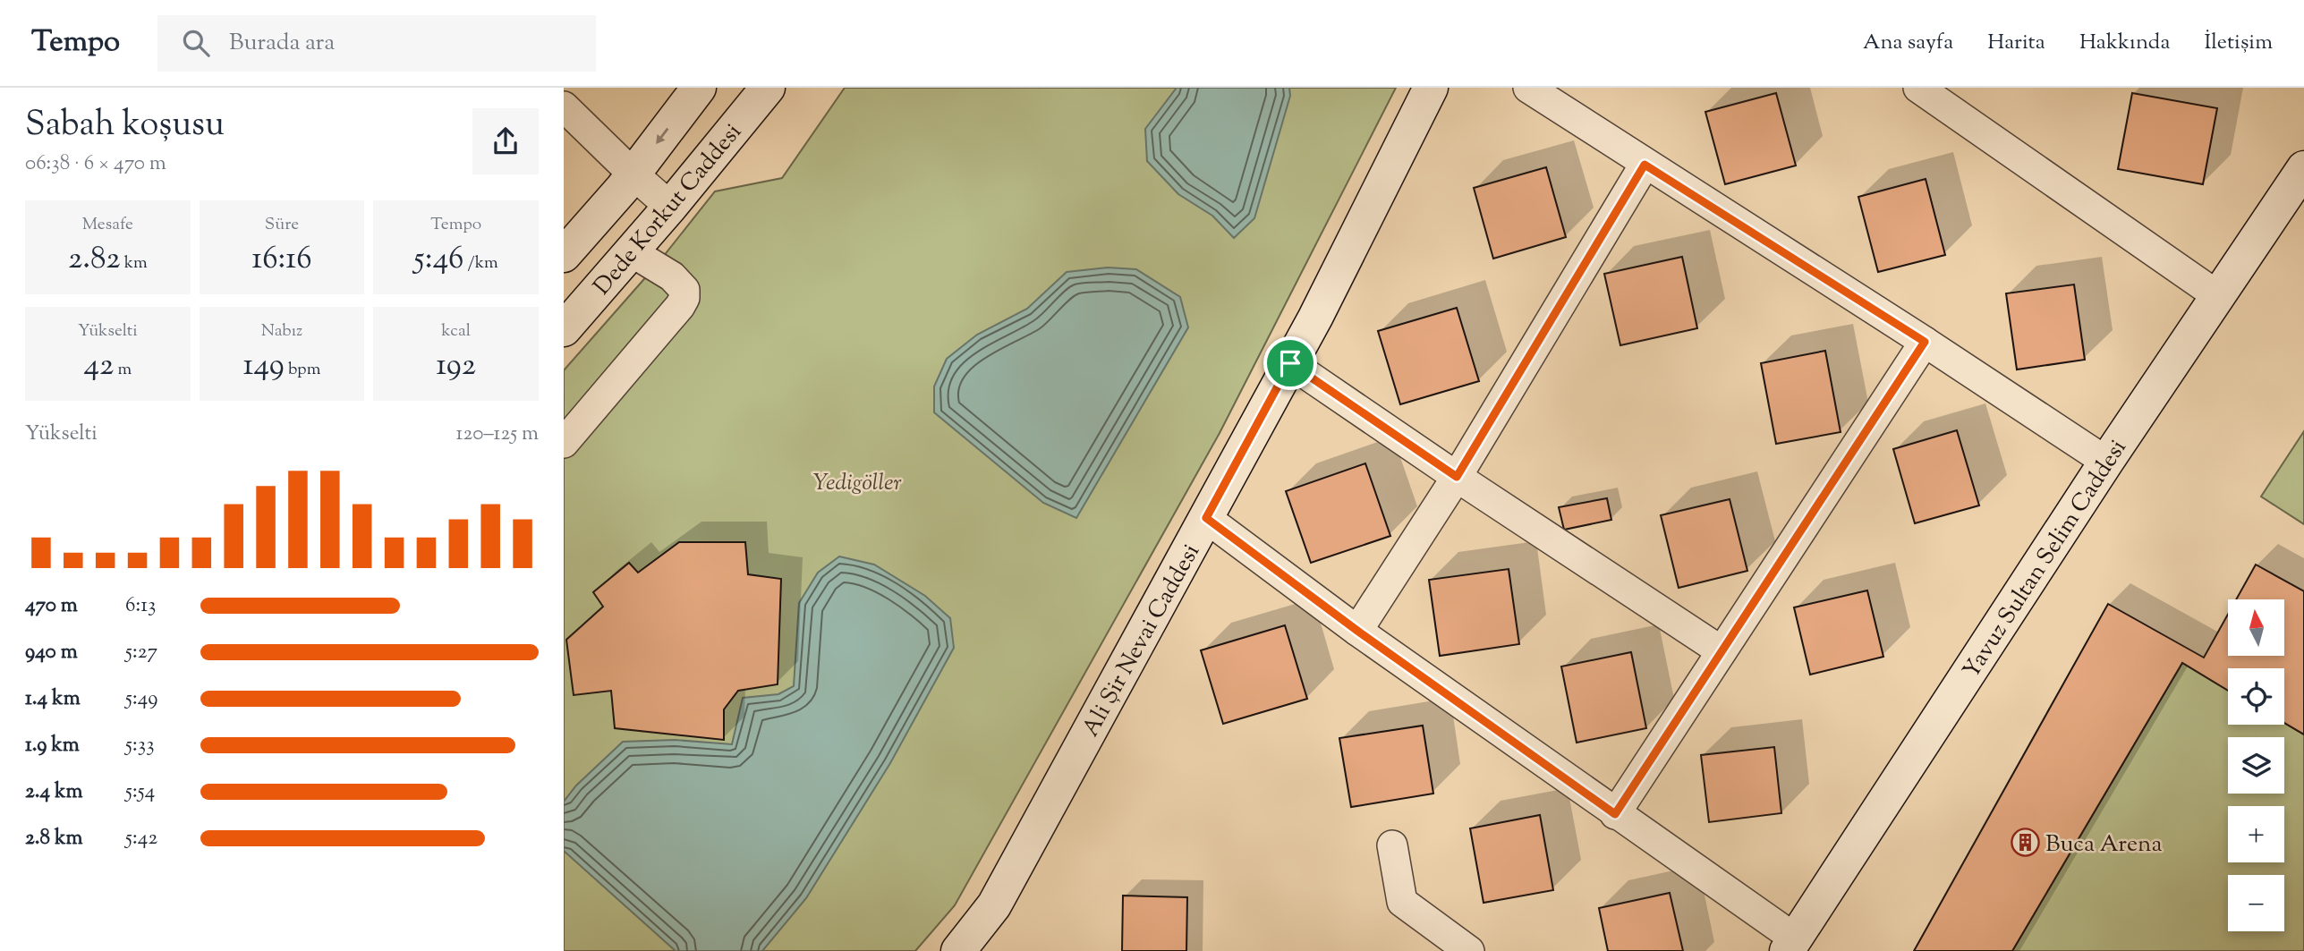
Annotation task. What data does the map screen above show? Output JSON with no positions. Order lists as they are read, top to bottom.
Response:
{
  "streets": {
    "street": ["Dede Korkut Caddesi", "Yavuz Sultan Selim Caddesi", "Ali Şir Nevai Caddesi"]
  },
  "parks": ["Yedigöller"],
  "places": {
    "building": ["Buca Arena"]
  },
  "north": "top",
  "page": {
    "header": "Tempo",
    "search": "Burada ara",
    "nav": [
      "Ana sayfa",
      "Harita",
      "Hakkında",
      "İletişim"
    ],
    "heading": ["Sabah koşusu", "06:38 · 6 × 470 m"],
    "stats": [
      ["Mesafe", "2.82 km"],
      ["Süre", "16:16"],
      ["Tempo", "5:46 /km"],
      ["Yükselti", "42 m"],
      ["Nabız", "149 bpm"],
      ["kcal", "192"]
    ],
    "chart": ["Yükselti", "120–125 m"],
    "list": [
      {
        "name": "470 m",
        "note": "6:13"
      },
      {
        "name": "940 m",
        "note": "5:27"
      },
      {
        "name": "1.4 km",
        "note": "5:49"
      },
      {
        "name": "1.9 km",
        "note": "5:33"
      },
      {
        "name": "2.4 km",
        "note": "5:54"
      },
      {
        "name": "2.8 km",
        "note": "5:42"
      }
    ],
    "map_buttons": ["+", "−"]
  }
}
